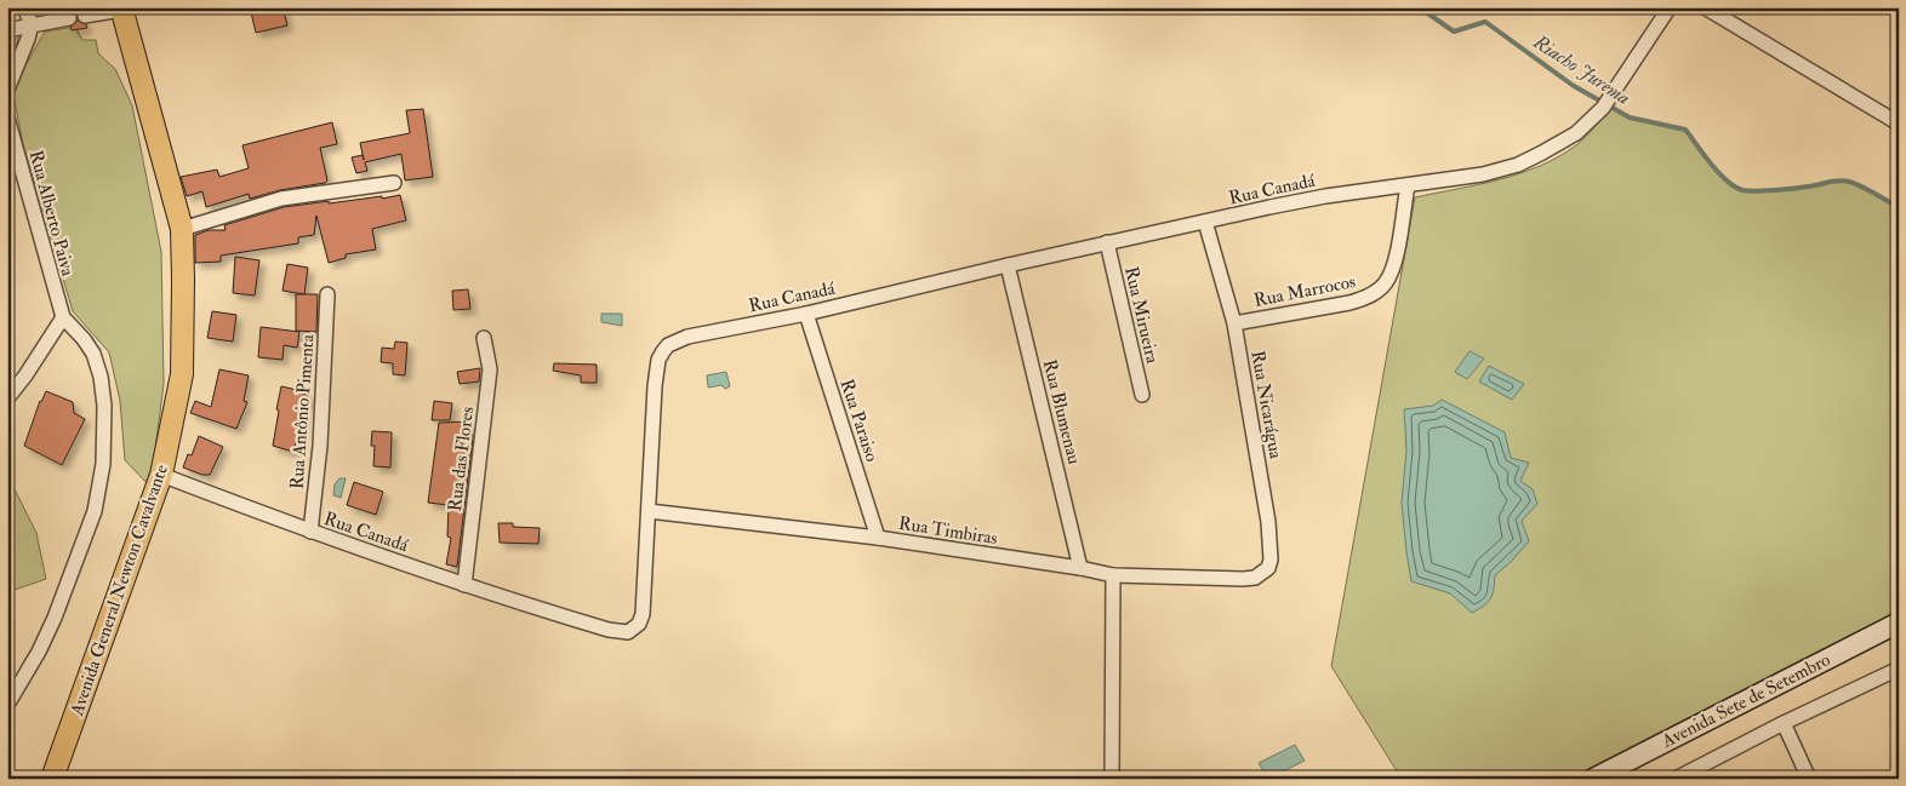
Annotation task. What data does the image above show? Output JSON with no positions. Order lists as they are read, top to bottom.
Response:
{
  "streets": {
    "main road": ["Avenida General Newton Cavalvante", "Avenida Sete de Setembro"],
    "street": [
      "Rua Canadá",
      "Rua Alberto Paiva",
      "Rua Marrocos",
      "Rua Mirueira",
      "Rua Nicarágua",
      "Rua Antônio Pimenta",
      "Rua Blumenau",
      "Rua Paraiso",
      "Rua das Flores",
      "Rua Timbiras"
    ]
  },
  "crossings": [
    ["Rua Canadá", "Rua Marrocos"],
    ["Rua Canadá", "Rua Mirueira"],
    ["Rua Canadá", "Rua Nicarágua"],
    ["Rua Canadá", "Rua Antônio Pimenta"],
    ["Rua Canadá", "Rua Blumenau"],
    ["Rua Canadá", "Rua Paraiso"],
    ["Rua Canadá", "Rua das Flores"],
    ["Rua Canadá", "Rua Timbiras"],
    ["Rua Canadá", "Avenida General Newton Cavalvante"],
    ["Rua Marrocos", "Rua Nicarágua"],
    ["Rua Nicarágua", "Rua Timbiras"],
    ["Rua Blumenau", "Rua Timbiras"],
    ["Rua Paraiso", "Rua Timbiras"]
  ],
  "water": ["Riacho Jurema"]
}
